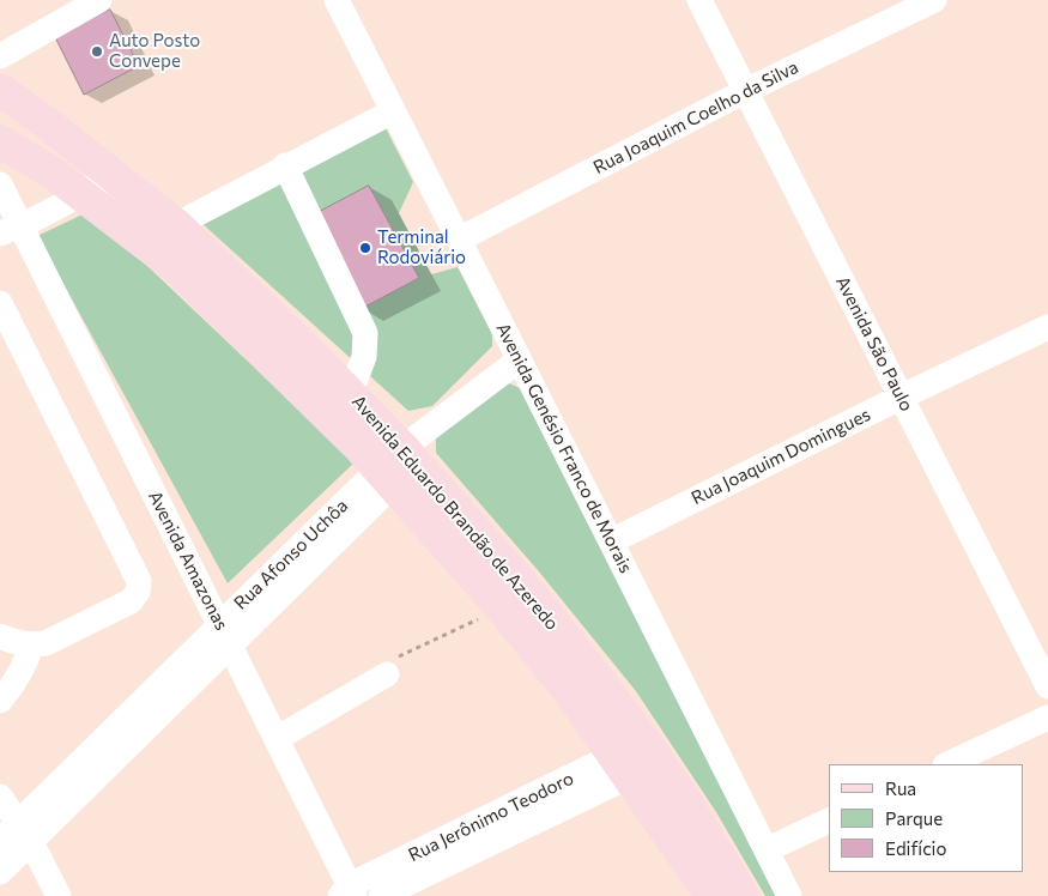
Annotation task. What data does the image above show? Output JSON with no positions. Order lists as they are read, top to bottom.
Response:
{
  "streets": {
    "main road": ["Avenida Eduardo Brandão de Azeredo"],
    "street": [
      "Rua Joaquim Coelho da Silva",
      "Avenida São Paulo",
      "Avenida Genésio Franco de Morais",
      "Rua Joaquim Domingues",
      "Rua Afonso Uchôa",
      "Avenida Amazonas",
      "Rua Jerônimo Teodoro"
    ]
  },
  "crossings": [
    ["Rua Joaquim Coelho da Silva", "Avenida São Paulo"],
    ["Rua Joaquim Coelho da Silva", "Avenida Genésio Franco de Morais"],
    ["Avenida São Paulo", "Rua Joaquim Domingues"],
    ["Avenida Genésio Franco de Morais", "Rua Joaquim Domingues"],
    ["Avenida Genésio Franco de Morais", "Rua Afonso Uchôa"],
    ["Avenida Eduardo Brandão de Azeredo", "Rua Afonso Uchôa"],
    ["Avenida Eduardo Brandão de Azeredo", "Rua Jerônimo Teodoro"],
    ["Rua Afonso Uchôa", "Avenida Amazonas"],
    ["Avenida Amazonas", "Rua Jerônimo Teodoro"]
  ],
  "places": ["Auto Posto Convepe", "Terminal Rodoviário"],
  "legend": ["Rua", "Parque", "Edifício"]
}
